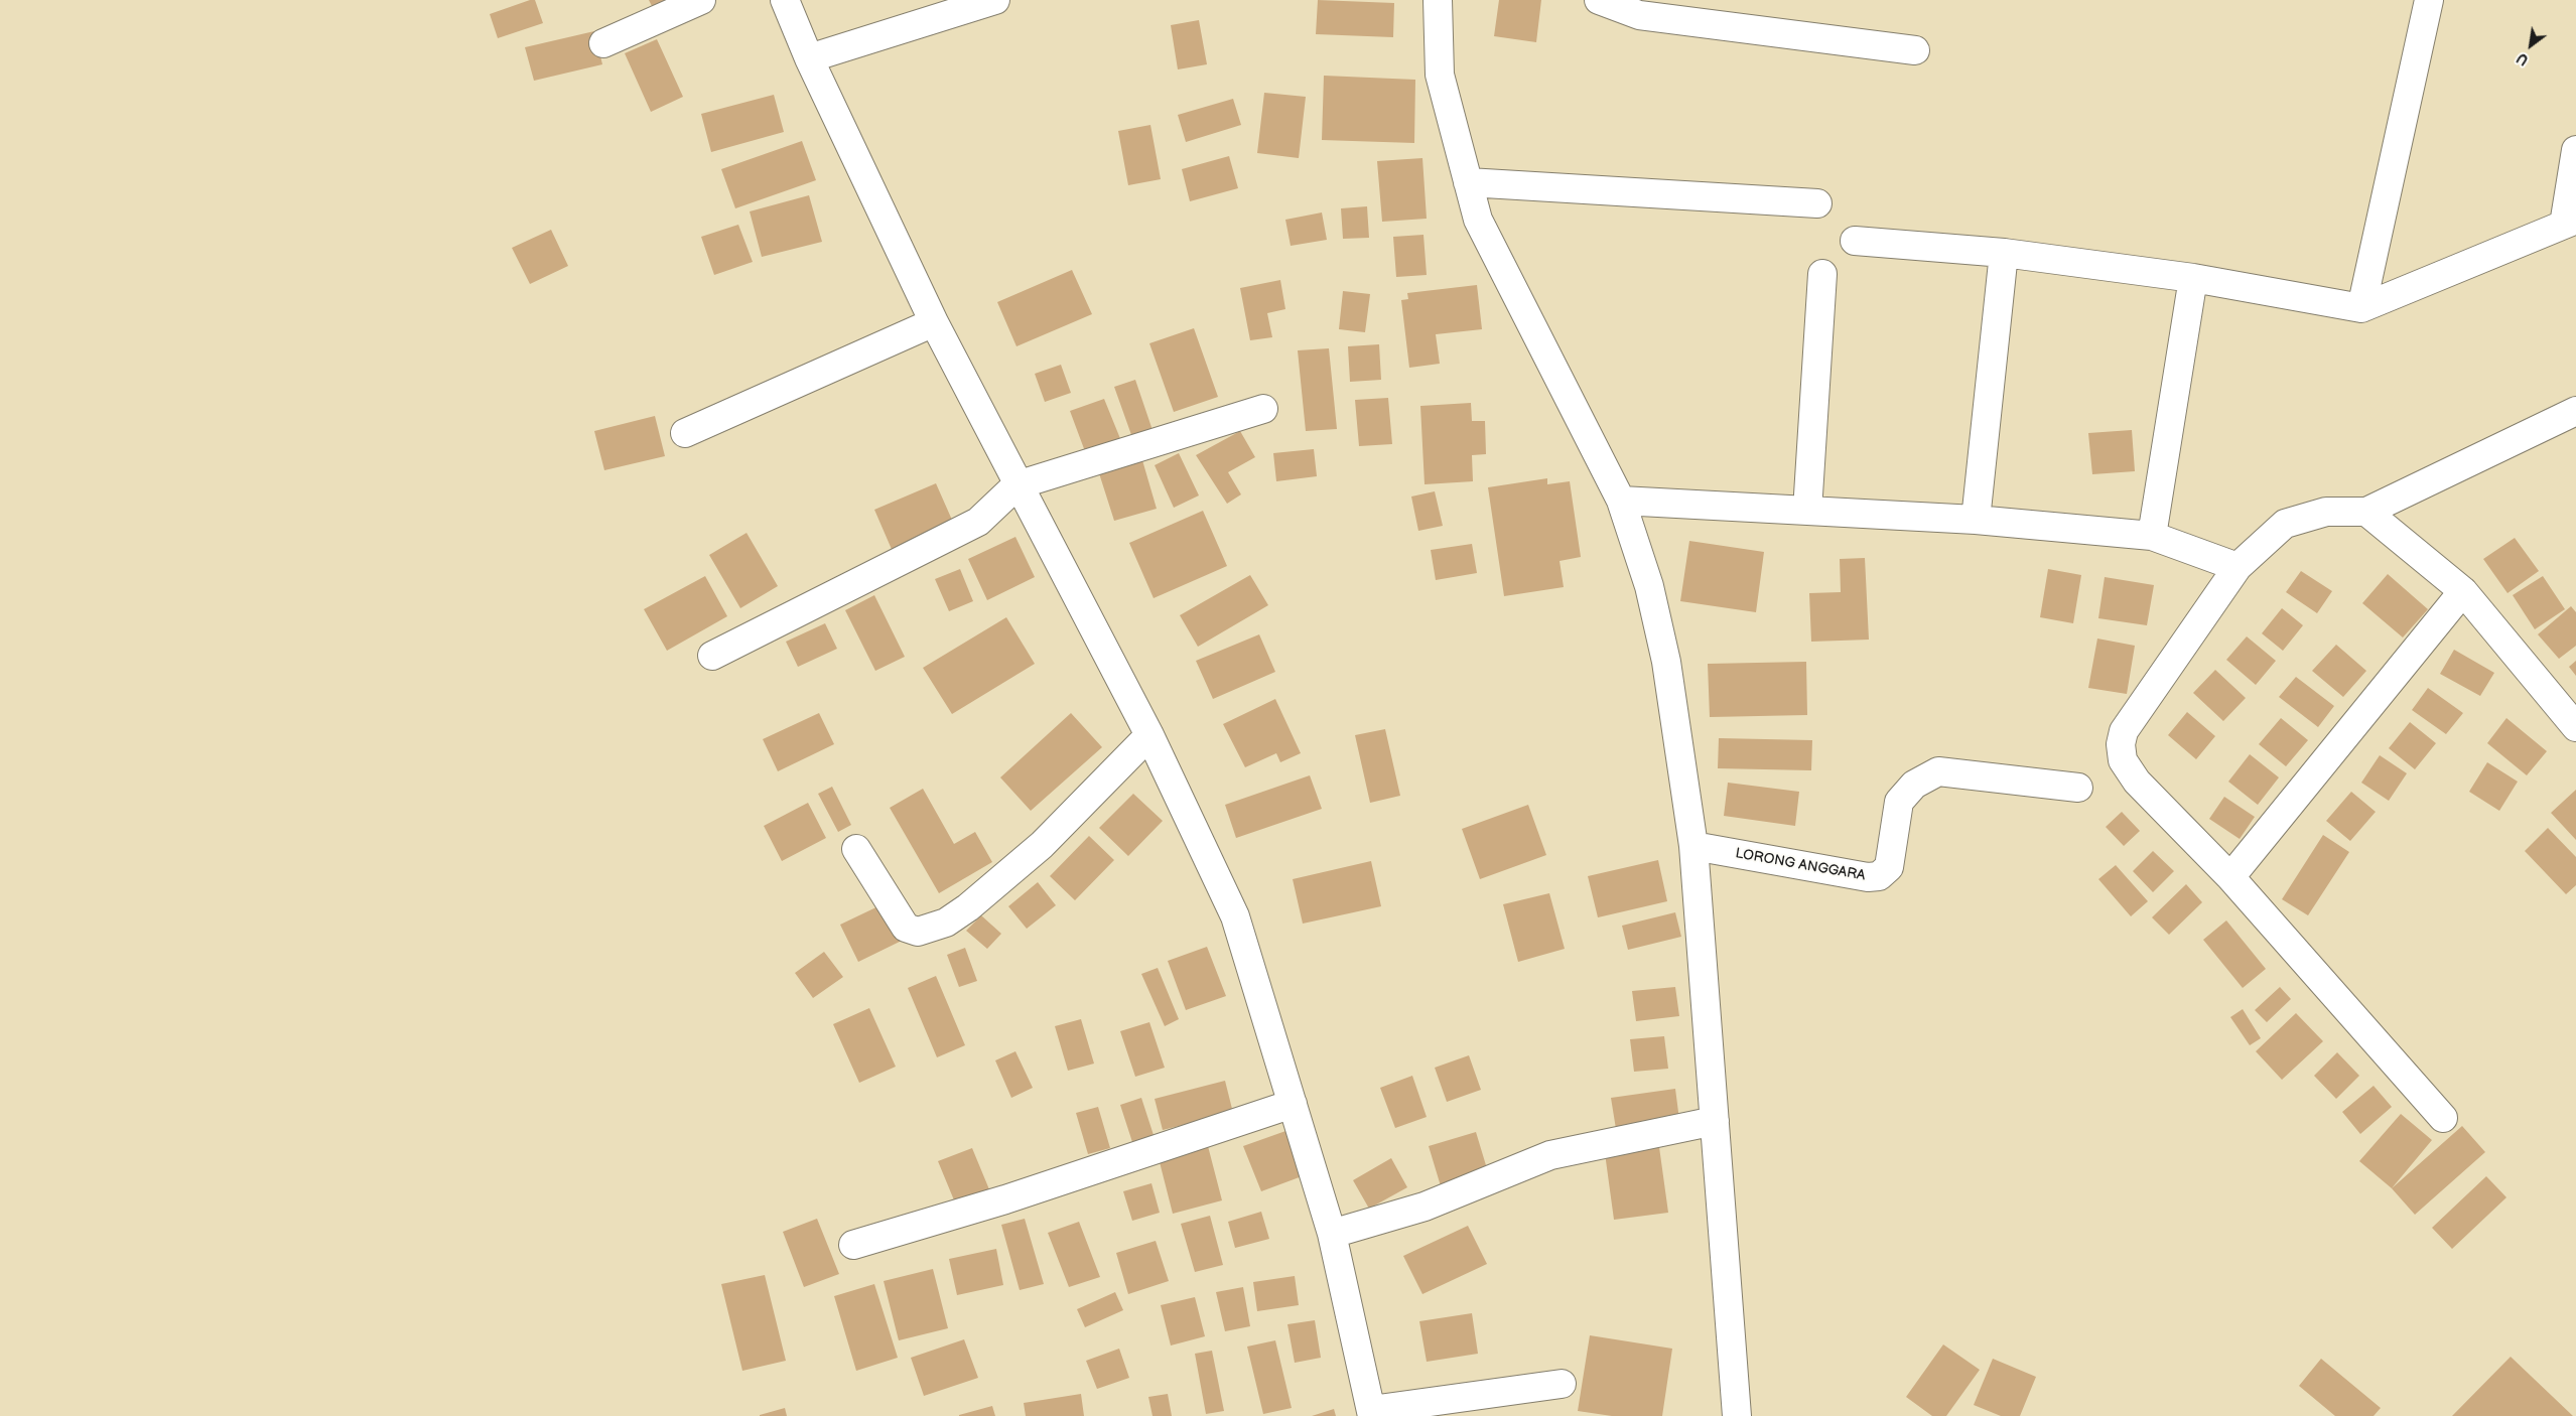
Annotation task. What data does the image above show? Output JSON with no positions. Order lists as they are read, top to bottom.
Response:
{
  "streets": {
    "street": ["LORONG ANGGARA"]
  },
  "north": "bottom left"
}
